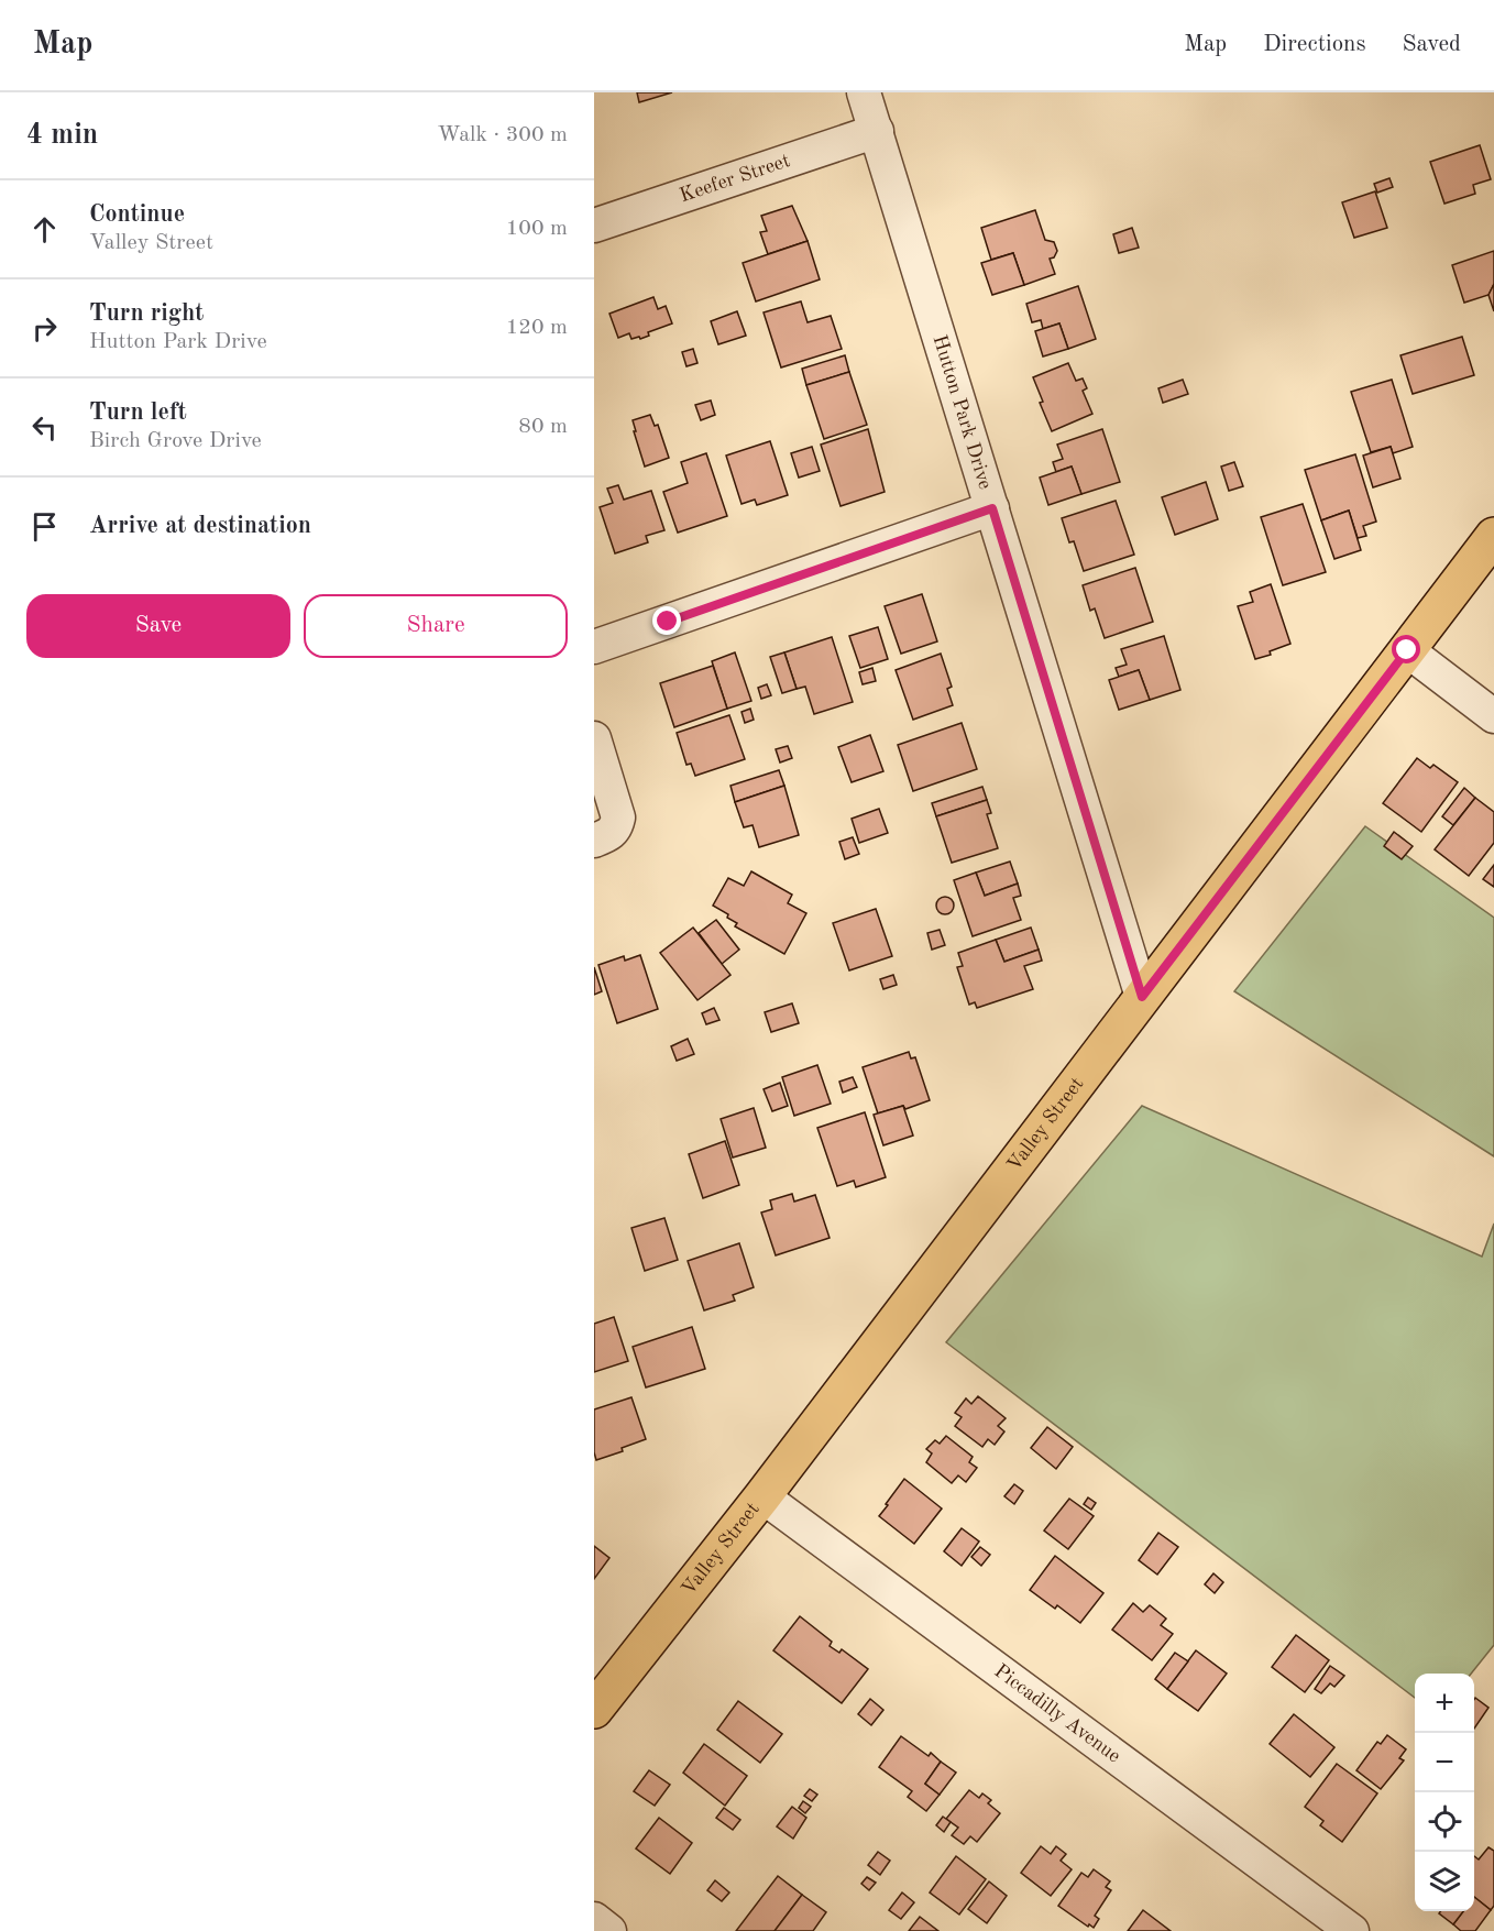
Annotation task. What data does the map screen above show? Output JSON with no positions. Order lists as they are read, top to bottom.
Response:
{
  "streets": {
    "main road": ["Valley Street"],
    "street": ["Keefer Street", "Hutton Park Drive", "Piccadilly Avenue"]
  },
  "crossings": [
    ["Keefer Street", "Hutton Park Drive"],
    ["Hutton Park Drive", "Valley Street"],
    ["Valley Street", "Piccadilly Avenue"]
  ],
  "page": {
    "header": "Map",
    "nav": ["Map", "Directions", "Saved"],
    "heading": ["4 min", "Walk · 300 m"],
    "list": [
      ["Continue", "Valley Street", "100 m"],
      ["Turn right", "Hutton Park Drive", "120 m"],
      ["Turn left", "Birch Grove Drive", "80 m"],
      "Arrive at destination"
    ],
    "buttons": ["Save", "Share"],
    "map_buttons": ["+", "−"]
  }
}
